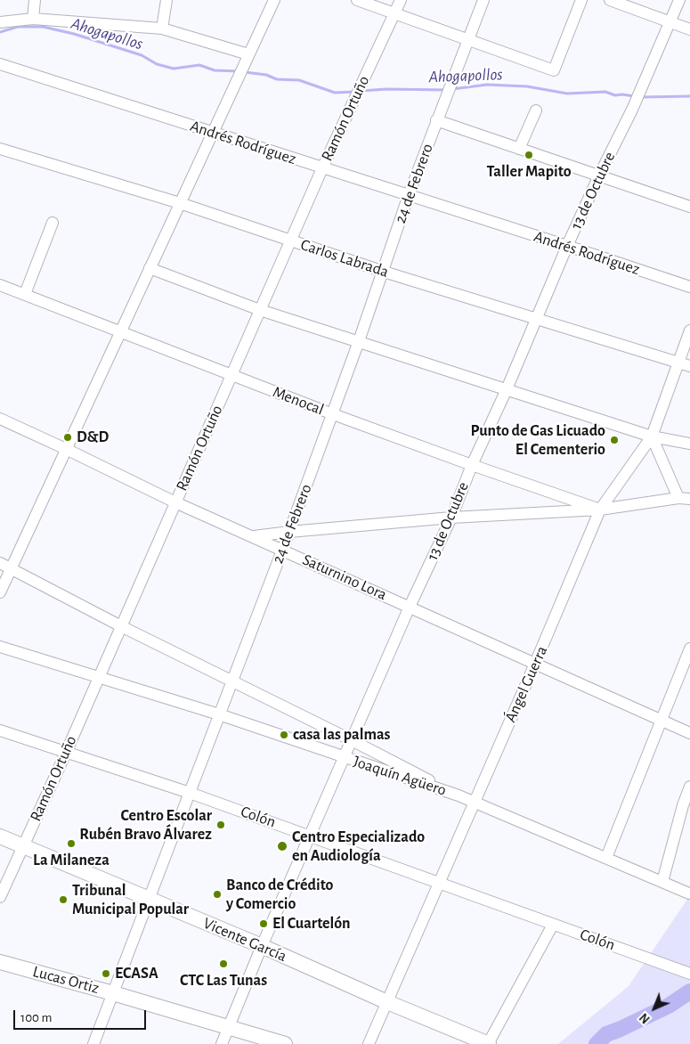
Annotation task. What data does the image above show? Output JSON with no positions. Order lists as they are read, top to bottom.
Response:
{
  "streets": {
    "main road": ["Vicente García", "Lucas Ortiz"],
    "street": [
      "Ramón Ortuño",
      "Andrés Rodríguez",
      "24 de Febrero",
      "13 de Octubre",
      "Carlos Labrada",
      "Menocal",
      "Saturnino Lora",
      "Ángel Guerra",
      "Joaquín Agüero",
      "Colón"
    ]
  },
  "crossings": [
    ["Ramón Ortuño", "Andrés Rodríguez"],
    ["Ramón Ortuño", "Carlos Labrada"],
    ["Ramón Ortuño", "Menocal"],
    ["Ramón Ortuño", "Saturnino Lora"],
    ["Ramón Ortuño", "Joaquín Agüero"],
    ["Ramón Ortuño", "Colón"],
    ["Ramón Ortuño", "Vicente García"],
    ["Andrés Rodríguez", "24 de Febrero"],
    ["Andrés Rodríguez", "13 de Octubre"],
    ["24 de Febrero", "Carlos Labrada"],
    ["24 de Febrero", "Menocal"],
    ["24 de Febrero", "Saturnino Lora"],
    ["24 de Febrero", "Joaquín Agüero"],
    ["24 de Febrero", "Colón"],
    ["24 de Febrero", "Vicente García"],
    ["24 de Febrero", "Lucas Ortiz"],
    ["13 de Octubre", "Carlos Labrada"],
    ["13 de Octubre", "Menocal"],
    ["13 de Octubre", "Saturnino Lora"],
    ["13 de Octubre", "Joaquín Agüero"],
    ["13 de Octubre", "Colón"],
    ["13 de Octubre", "Vicente García"],
    ["13 de Octubre", "Lucas Ortiz"],
    ["Carlos Labrada", "Ángel Guerra"],
    ["Menocal", "Ángel Guerra"],
    ["Saturnino Lora", "Ángel Guerra"],
    ["Ángel Guerra", "Joaquín Agüero"],
    ["Ángel Guerra", "Colón"],
    ["Ángel Guerra", "Vicente García"]
  ],
  "water": ["Ahogapollos"],
  "places": [
    "Taller Mapito",
    "D&D",
    "Punto de Gas Licuado El Cementerio",
    "casa las palmas",
    "Centro Escolar Rubén Bravo Álvarez",
    "La Milaneza",
    "Centro Especializado en Audiología",
    "Banco de Crédito y Comercio",
    "Tribunal Municipal Popular",
    "El Cuartelón",
    "CTC Las Tunas",
    "ECASA"
  ],
  "scale_bar": "100 m",
  "north": "bottom left"
}
